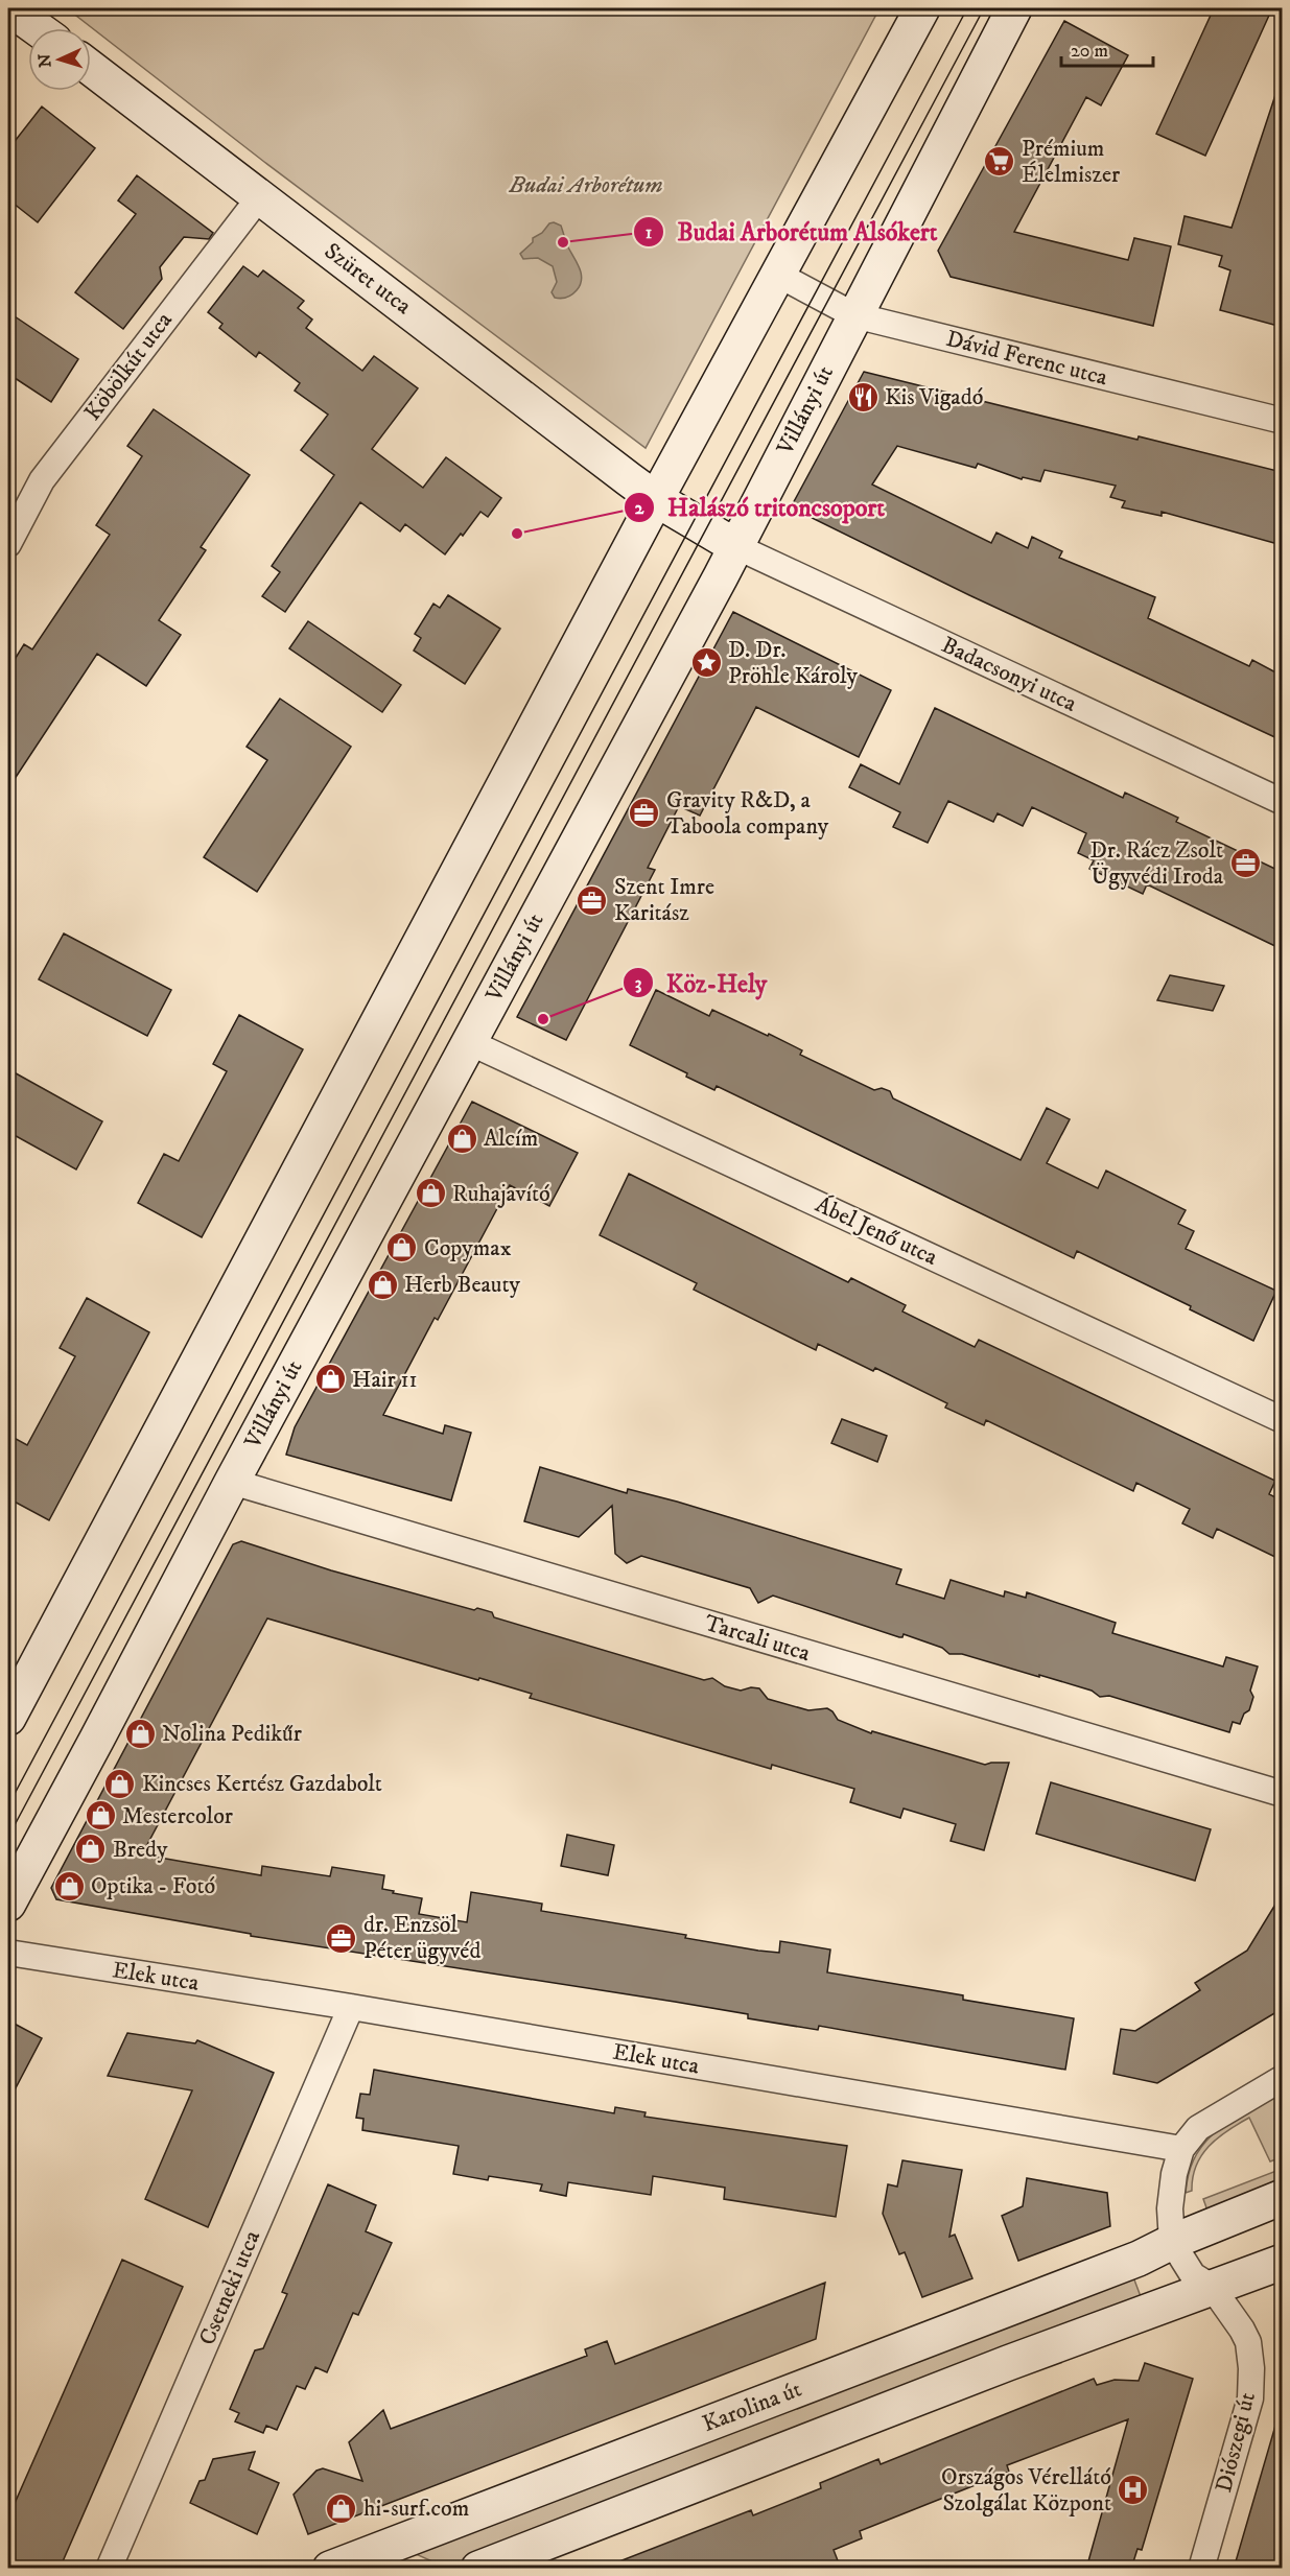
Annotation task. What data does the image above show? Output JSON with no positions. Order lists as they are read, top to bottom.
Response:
{
  "streets": {
    "street": [
      "Szüret utca",
      "Dávid Ferenc utca",
      "Köbölkút utca",
      "Villányi út",
      "Badacsonyi utca",
      "Ábel Jenő utca",
      "Tarcali utca",
      "Elek utca",
      "Csetneki utca",
      "Karolina út",
      "Diószegi út"
    ]
  },
  "crossings": [
    ["Szüret utca", "Köbölkút utca"],
    ["Szüret utca", "Villányi út"],
    ["Szüret utca", "Badacsonyi utca"],
    ["Dávid Ferenc utca", "Villányi út"],
    ["Villányi út", "Badacsonyi utca"],
    ["Villányi út", "Ábel Jenő utca"],
    ["Villányi út", "Tarcali utca"],
    ["Elek utca", "Csetneki utca"],
    ["Karolina út", "Diószegi út"]
  ],
  "parks": ["Budai Arborétum"],
  "places": {
    "supermarket": ["Prémium Élelmiszer"],
    "other": ["Budai Arborétum Alsókert", "Halászó tritoncsoport", "Köz-Hely"],
    "restaurant": ["Kis Vigadó"],
    "place": ["D. Dr. Pröhle Károly"],
    "office": [
      "Gravity R&D, a Taboola company",
      "Dr. Rácz Zsolt Ügyvédi Iroda",
      "Szent Imre Karitász",
      "dr. Enzsöl Péter ügyvéd"
    ],
    "shop": [
      "Alcím",
      "Ruhajavító",
      "Copymax",
      "Herb Beauty",
      "Hair 11",
      "Nolina Pedikűr",
      "Kincses Kertész Gazdabolt",
      "Mestercolor",
      "Bredy",
      "Optika - Fotó",
      "hi-surf.com"
    ],
    "hospital": ["Országos Vérellátó Szolgálat Központ"]
  },
  "scale_bar": "20 m",
  "north": "left"
}
